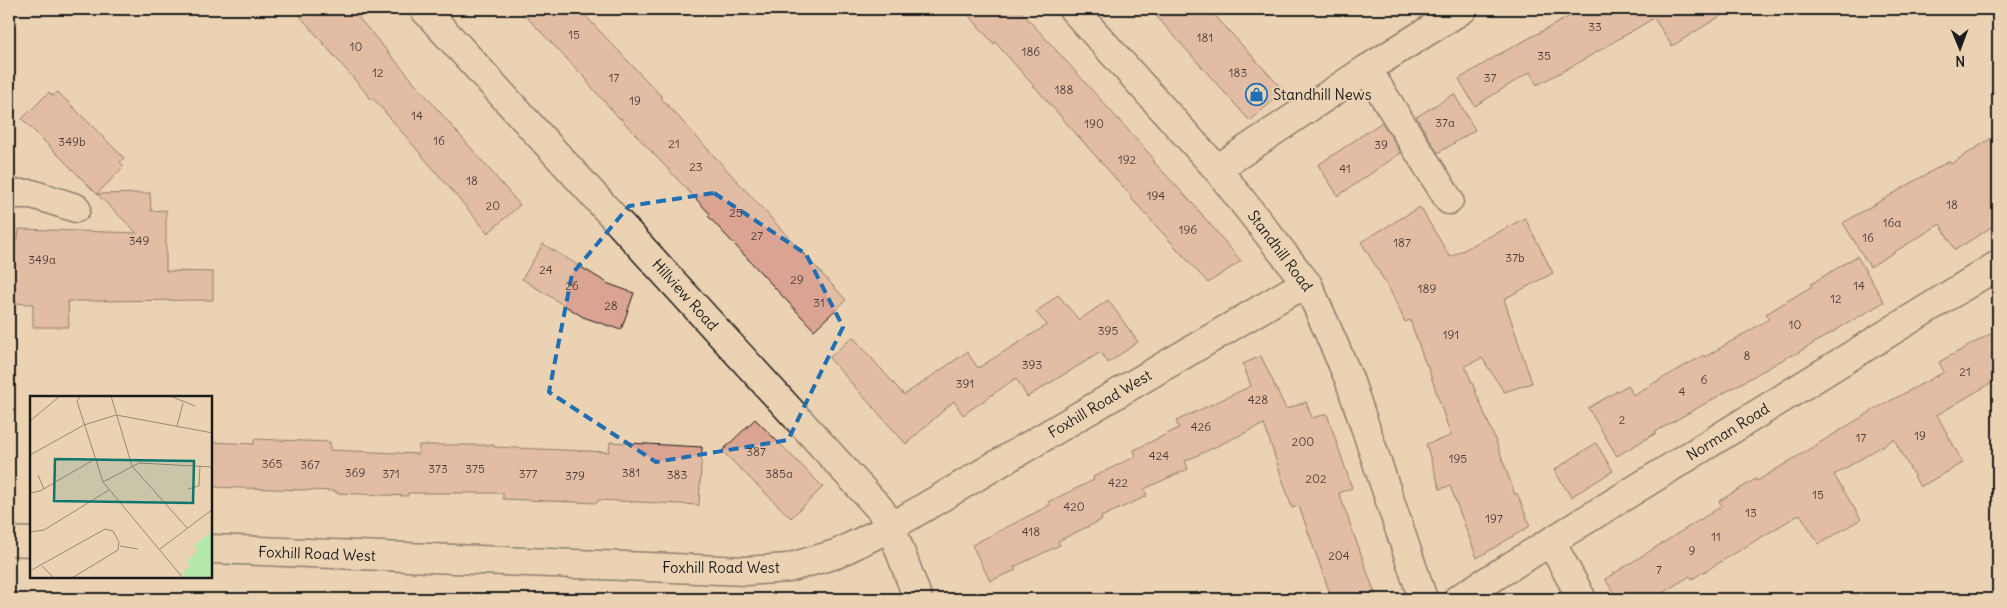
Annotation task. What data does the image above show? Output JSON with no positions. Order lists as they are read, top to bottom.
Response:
{
  "streets": {
    "street": [
      "Standhill Road",
      "Hillview Road",
      "Foxhill Road West",
      "Norman Road"
    ]
  },
  "crossings": [
    ["Standhill Road", "Foxhill Road West"],
    ["Hillview Road", "Foxhill Road West"]
  ],
  "places": {
    "shop": ["Standhill News"]
  },
  "house_numbers": [
    "33",
    "15",
    "181",
    "10",
    "186",
    "35",
    "12",
    "183",
    "17",
    "37",
    "188",
    "19",
    "14",
    "37a",
    "190",
    "16",
    "349b",
    "21",
    "39",
    "192",
    "23",
    "41",
    "18",
    "194",
    "18",
    "20",
    "25",
    "16a",
    "196",
    "27",
    "16",
    "349",
    "187",
    "37b",
    "349a",
    "24",
    "29",
    "26",
    "14",
    "189",
    "12",
    "31",
    "28",
    "10",
    "395",
    "191",
    "8",
    "393",
    "21",
    "6",
    "391",
    "4",
    "428",
    "2",
    "426",
    "19",
    "17",
    "200",
    "387",
    "424",
    "195",
    "365",
    "367",
    "373",
    "375",
    "369",
    "381",
    "371",
    "377",
    "385a",
    "383",
    "379",
    "202",
    "422",
    "15",
    "420",
    "13",
    "197",
    "418",
    "11",
    "9",
    "204",
    "7"
  ],
  "north": "bottom"
}
